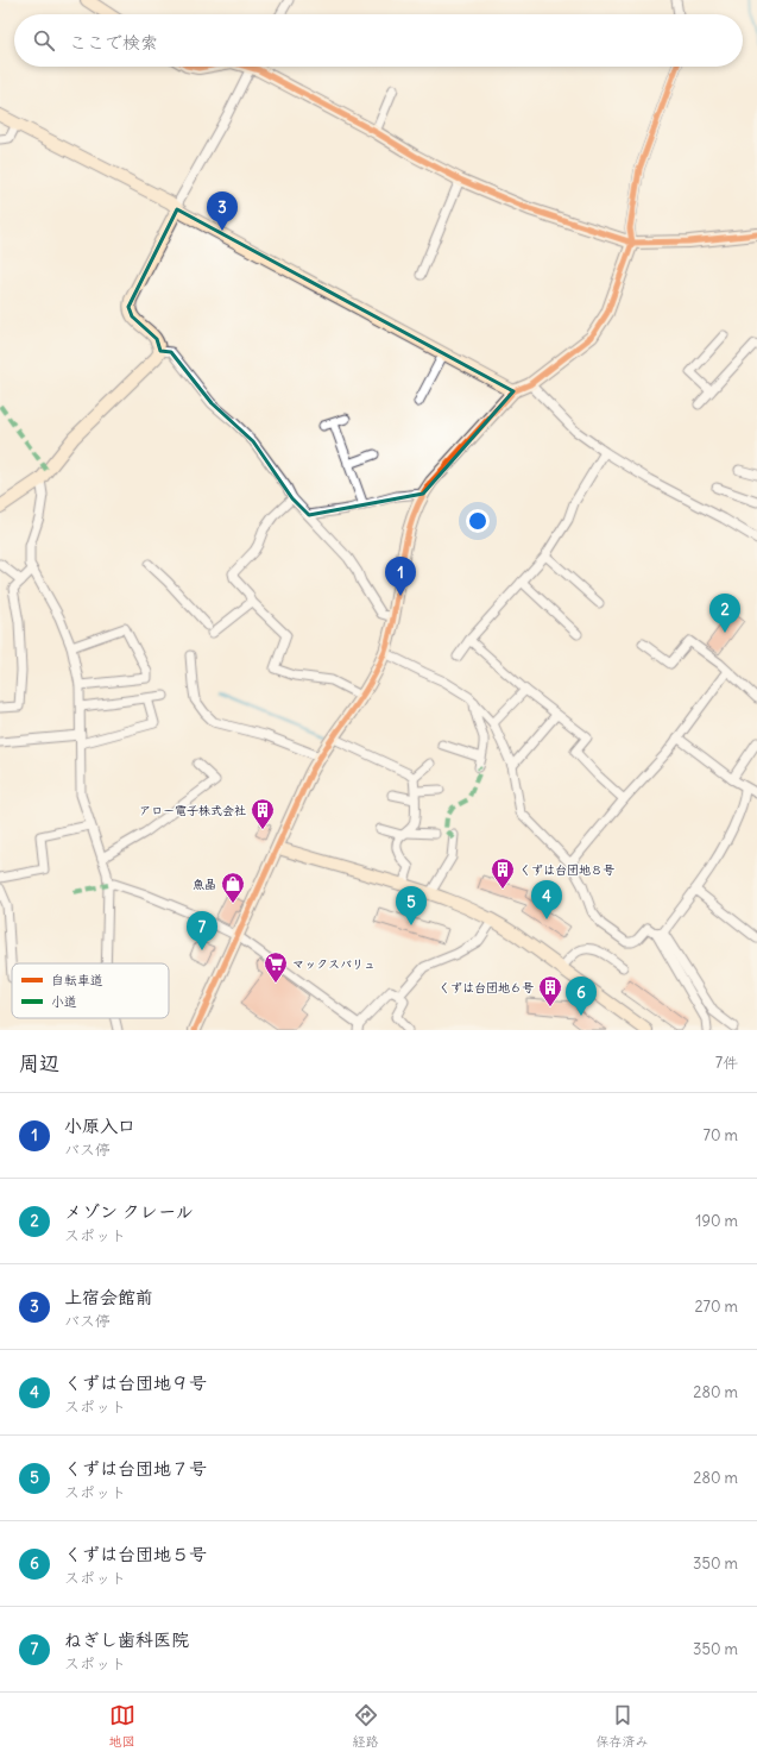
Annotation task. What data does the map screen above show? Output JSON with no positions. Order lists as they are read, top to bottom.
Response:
{
  "places": {
    "building": ["アロー電子株式会社", "くずは台団地８号", "くずは台団地６号"],
    "shop": ["魚晶"],
    "supermarket": ["マックスバリュ"]
  },
  "legend": ["自転車道", "小道"],
  "page": {
    "search": "ここで検索",
    "pins": [
      "3",
      "1",
      "2",
      "4",
      "5",
      "7",
      "6"
    ],
    "heading": ["周辺", "7件"],
    "list": [
      {
        "mark": "1",
        "name": "小原入口",
        "note": "バス停",
        "value": "70 m"
      },
      {
        "mark": "2",
        "name": "メゾン クレール",
        "note": "スポット",
        "value": "190 m"
      },
      {
        "mark": "3",
        "name": "上宿会館前",
        "note": "バス停",
        "value": "270 m"
      },
      {
        "mark": "4",
        "name": "くずは台団地９号",
        "note": "スポット",
        "value": "280 m"
      },
      {
        "mark": "5",
        "name": "くずは台団地７号",
        "note": "スポット",
        "value": "280 m"
      },
      {
        "mark": "6",
        "name": "くずは台団地５号",
        "note": "スポット",
        "value": "350 m"
      },
      {
        "mark": "7",
        "name": "ねぎし歯科医院",
        "note": "スポット",
        "value": "350 m"
      }
    ],
    "nav": ["地図", "経路", "保存済み"]
  }
}
